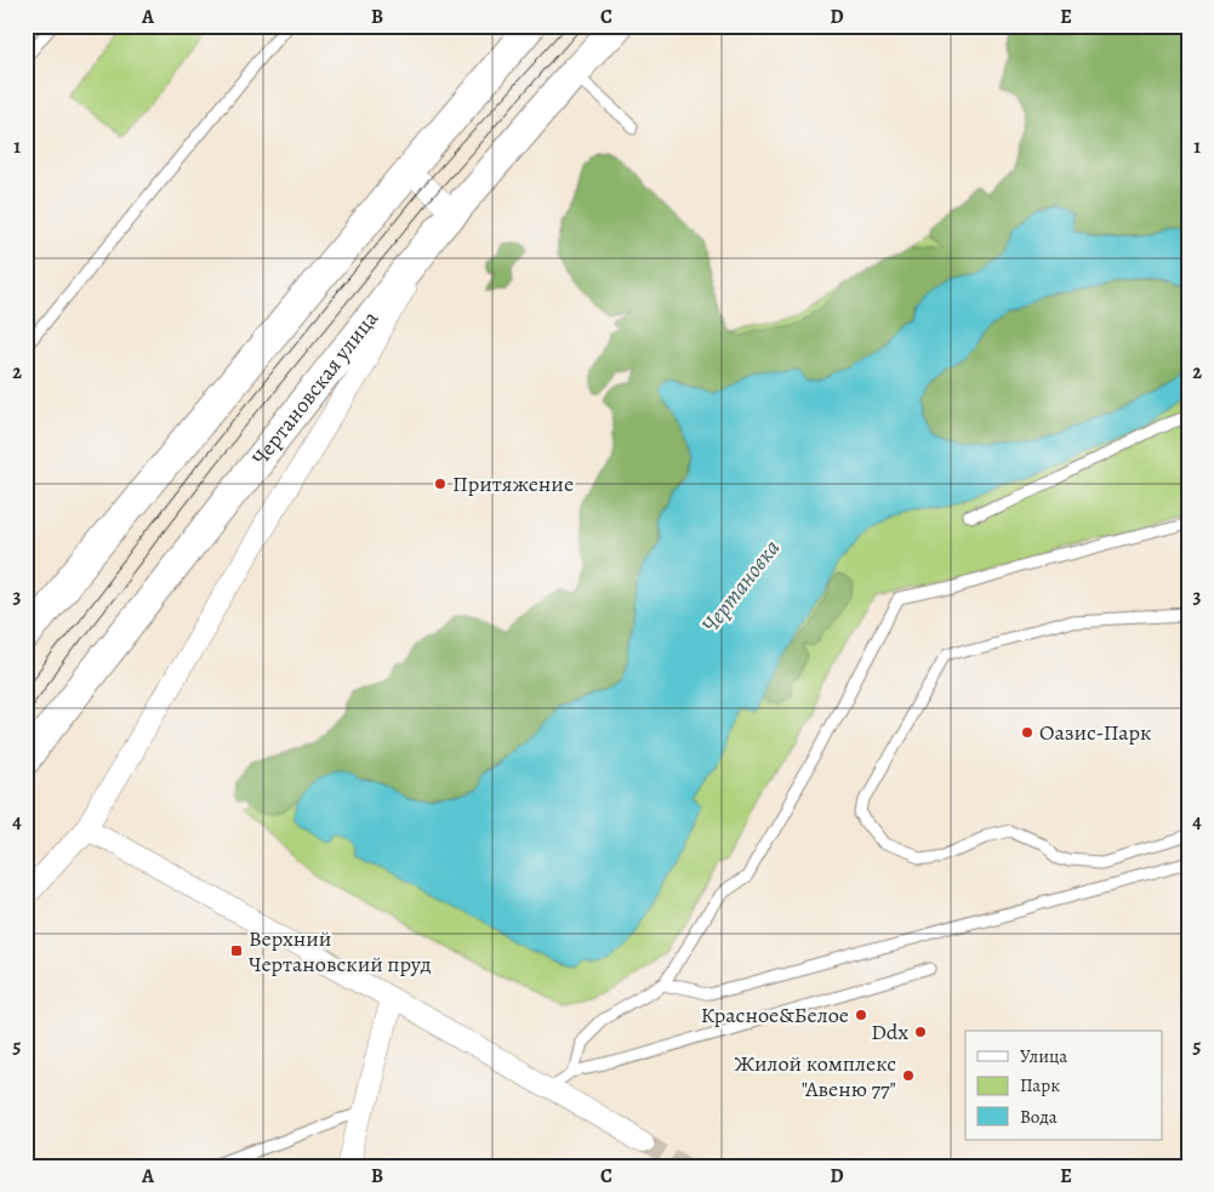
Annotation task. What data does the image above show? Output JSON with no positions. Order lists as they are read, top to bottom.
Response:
{
  "streets": {
    "main road": ["Чертановская улица"]
  },
  "water": ["Чертановка"],
  "places": {
    "other": [
      "Притяжение",
      "Оазис-Парк",
      "Красное&Белое",
      "Ddx",
      "Жилой комплекс \"Авеню 77\""
    ],
    "transit": ["Верхний Чертановский пруд"]
  },
  "legend": ["Улица", "Парк", "Вода"],
  "grid": {
    "columns": [
      "A",
      "B",
      "C",
      "D",
      "E"
    ],
    "rows": [
      "1",
      "2",
      "3",
      "4",
      "5"
    ]
  }
}
